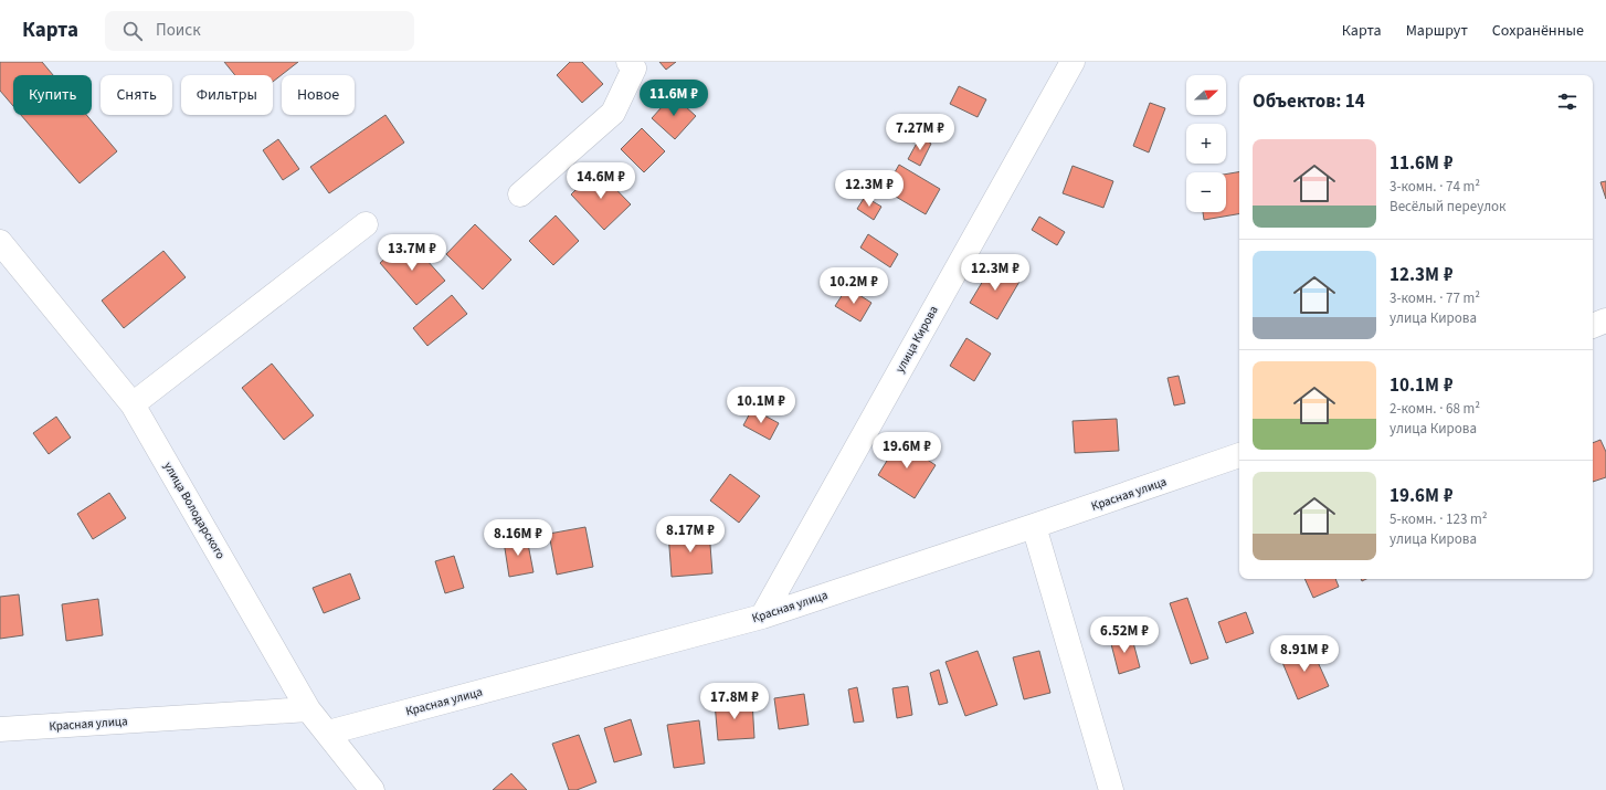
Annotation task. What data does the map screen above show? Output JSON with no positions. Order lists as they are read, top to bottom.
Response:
{
  "streets": {
    "street": ["улица Кирова", "Красная улица", "улица Володарского"]
  },
  "crossings": [
    ["улица Кирова", "Красная улица"],
    ["Красная улица", "улица Володарского"]
  ],
  "north": "right",
  "page": {
    "header": "Карта",
    "search": "Поиск",
    "nav": ["Карта", "Маршрут", "Сохранённые"],
    "map_buttons": ["+", "−"],
    "chip": [
      "Купить",
      "Снять",
      "Фильтры",
      "Новое"
    ],
    "heading": "Объектов: 14",
    "price": [
      "11.6M ₽",
      "7.27M ₽",
      "14.6M ₽",
      "12.3M ₽",
      "13.7M ₽",
      "12.3M ₽",
      "10.2M ₽",
      "10.1M ₽",
      "19.6M ₽",
      "8.17M ₽",
      "8.16M ₽",
      "6.52M ₽",
      "8.91M ₽",
      "17.8M ₽"
    ],
    "list": [
      {
        "name": "11.6M ₽",
        "note": "3-комн. · 74 m² · Весёлый переулок"
      },
      {
        "name": "12.3M ₽",
        "note": "3-комн. · 77 m² · улица Кирова"
      },
      {
        "name": "10.1M ₽",
        "note": "2-комн. · 68 m² · улица Кирова"
      },
      {
        "name": "19.6M ₽",
        "note": "5-комн. · 123 m² · улица Кирова"
      }
    ]
  }
}
